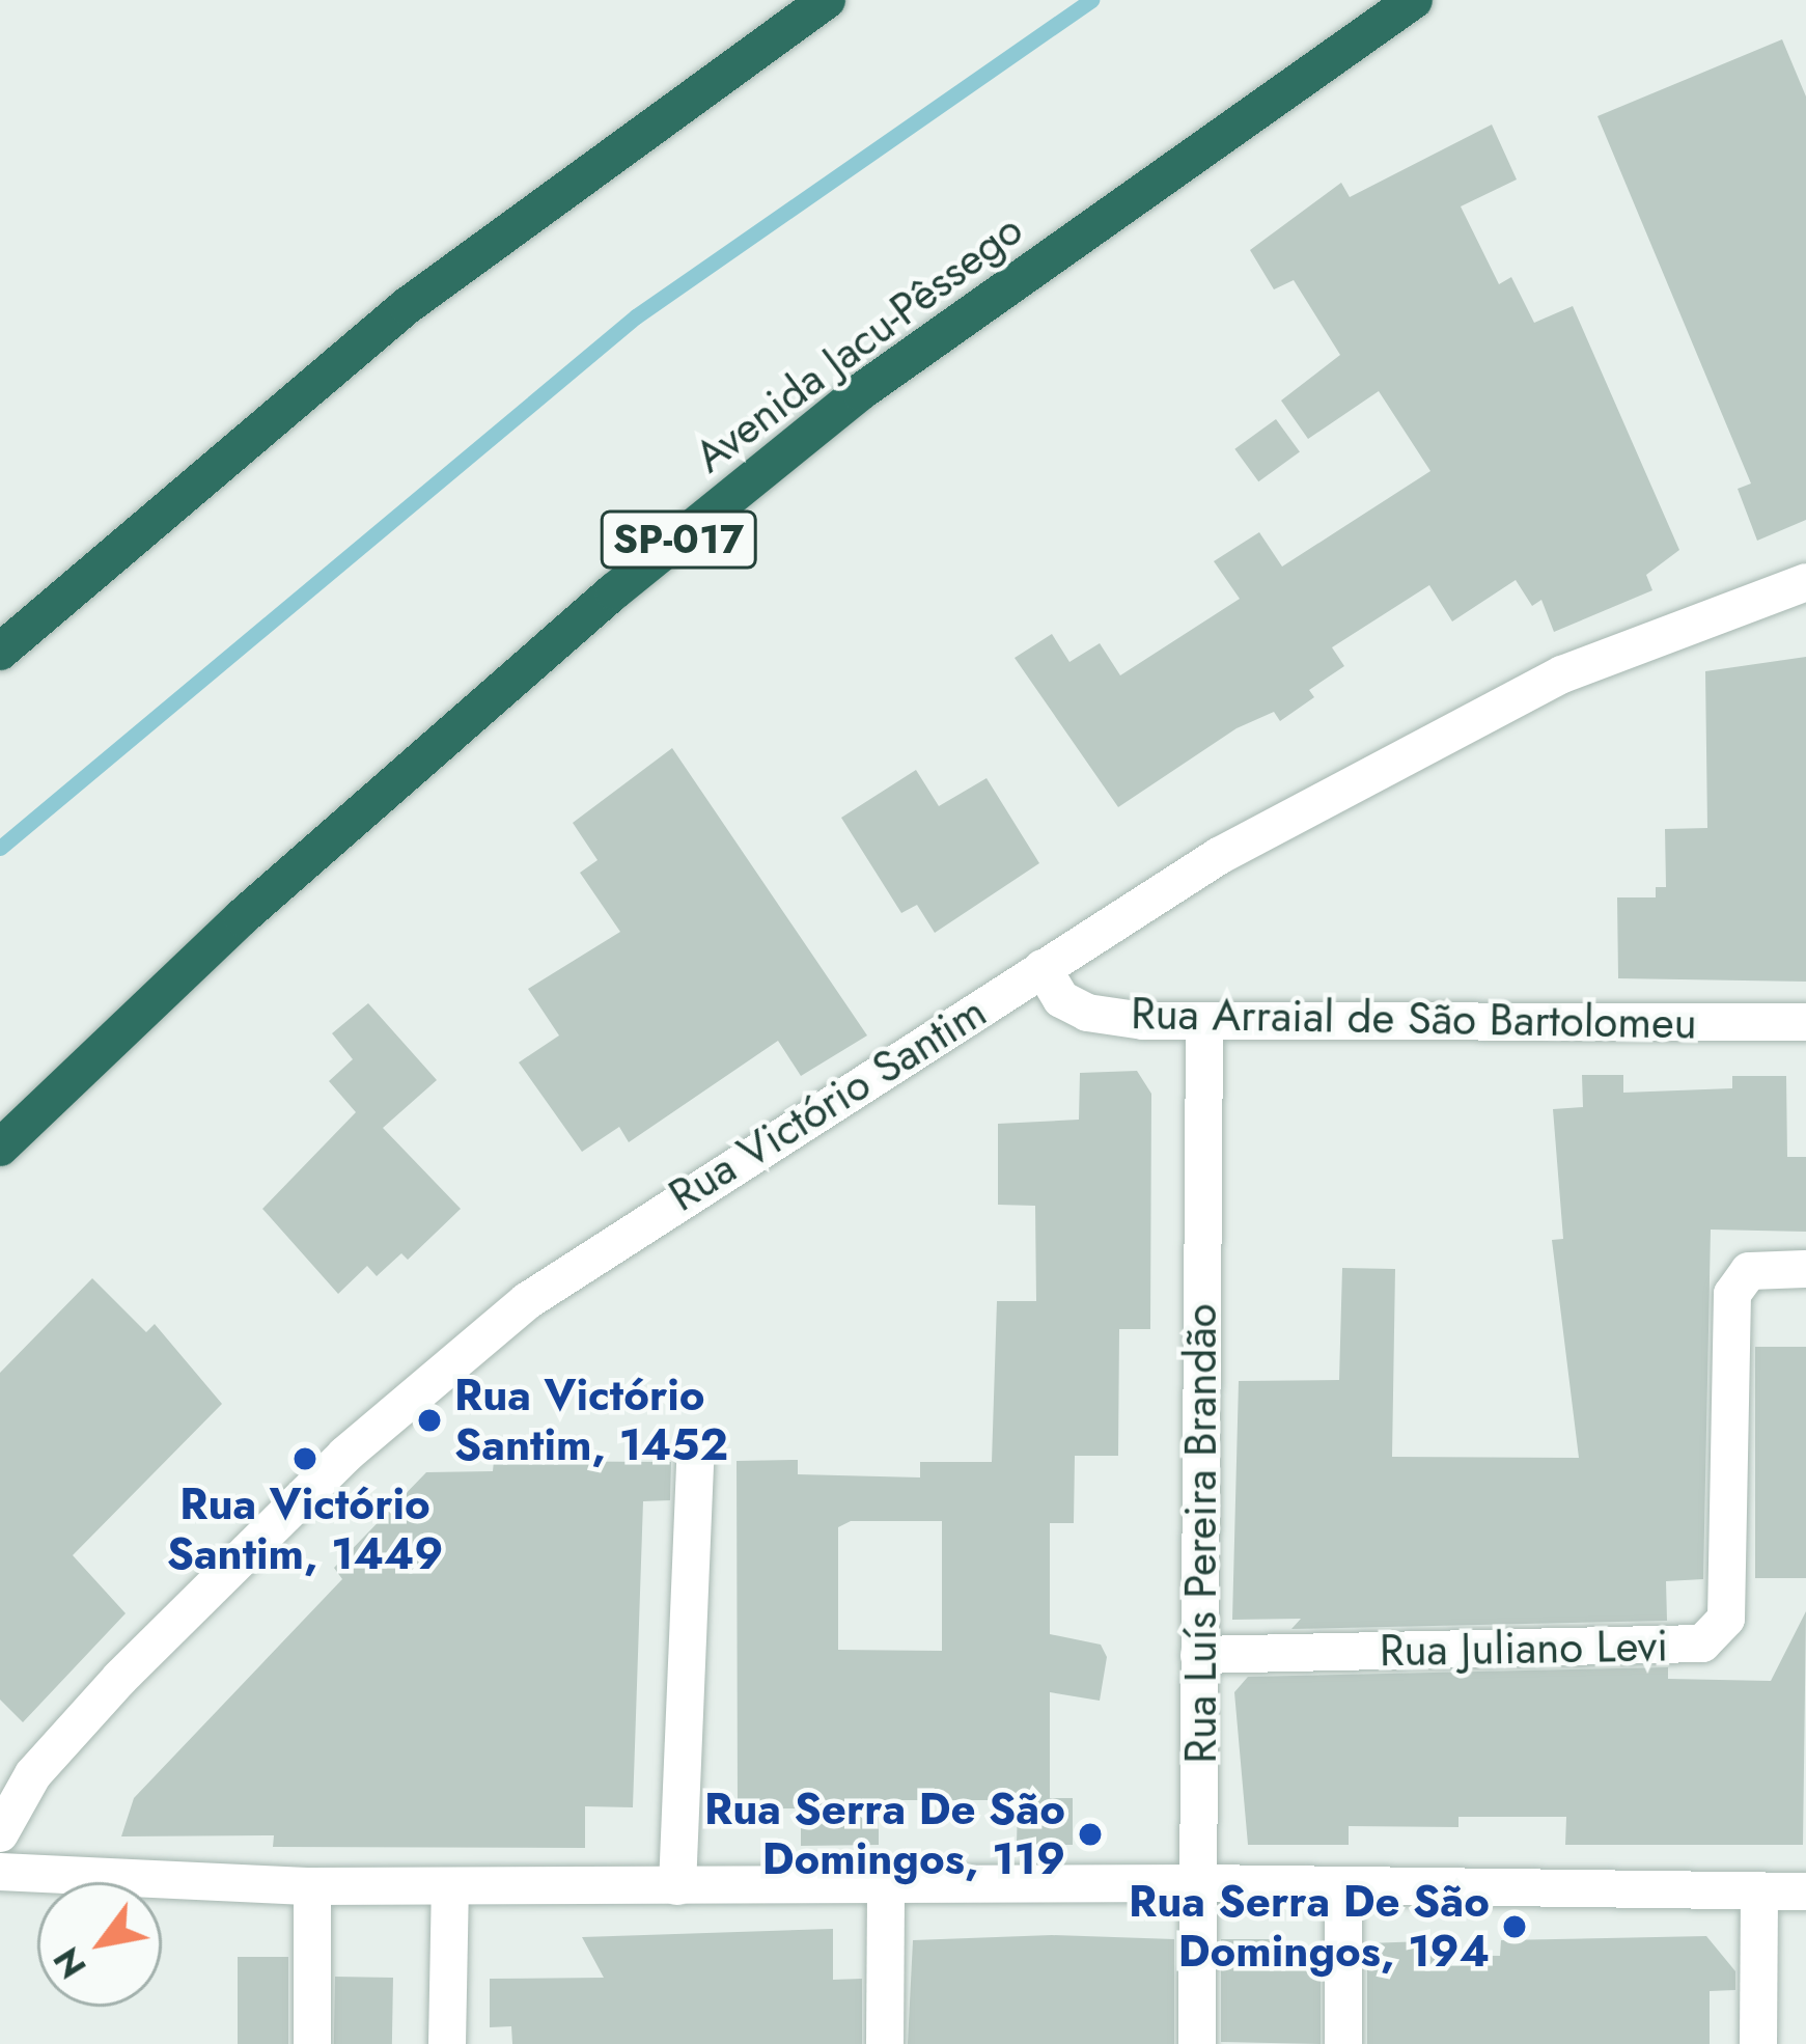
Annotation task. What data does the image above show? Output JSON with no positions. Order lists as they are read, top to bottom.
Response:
{
  "streets": {
    "highway": ["Avenida Jacu-Pêssego", "SP-017"],
    "street": [
      "Rua Arraial de São Bartolomeu",
      "Rua Victório Santim",
      "Rua Luís Pereira Brandão",
      "Rua Juliano Levi"
    ]
  },
  "crossings": [
    ["Rua Arraial de São Bartolomeu", "Rua Victório Santim"],
    ["Rua Arraial de São Bartolomeu", "Rua Luís Pereira Brandão"],
    ["Rua Luís Pereira Brandão", "Rua Juliano Levi"]
  ],
  "places": [
    "Rua Victório Santim, 1452",
    "Rua Victório Santim, 1449",
    "Rua Serra De São Domingos, 119",
    "Rua Serra De São Domingos, 194"
  ],
  "north": "bottom left"
}
